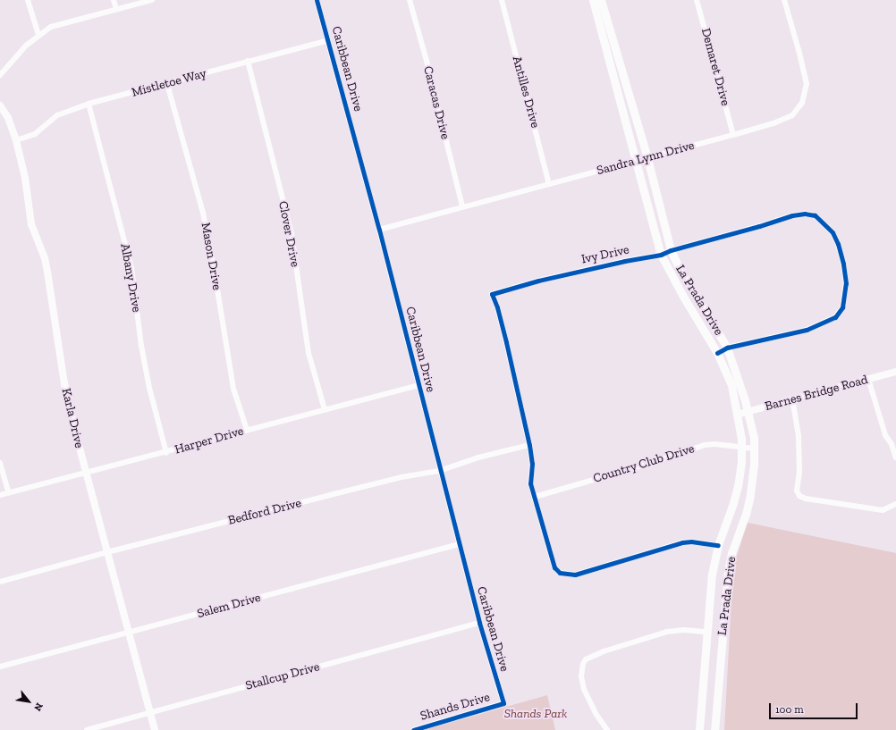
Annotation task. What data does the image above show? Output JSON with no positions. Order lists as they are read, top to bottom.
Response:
{
  "streets": {
    "main road": ["La Prada Drive"],
    "street": [
      "Demaret Drive",
      "Caribbean Drive",
      "Mistletoe Way",
      "Antilles Drive",
      "Caracas Drive",
      "Sandra Lynn Drive",
      "Clover Drive",
      "Ivy Drive",
      "Mason Drive",
      "Albany Drive",
      "Barnes Bridge Road",
      "Karla Drive",
      "Harper Drive",
      "Country Club Drive",
      "Bedford Drive",
      "Salem Drive",
      "Stallcup Drive",
      "Shands Drive"
    ]
  },
  "crossings": [
    ["Demaret Drive", "Sandra Lynn Drive"],
    ["Caribbean Drive", "Mistletoe Way"],
    ["Caribbean Drive", "Sandra Lynn Drive"],
    ["Caribbean Drive", "Harper Drive"],
    ["Caribbean Drive", "Bedford Drive"],
    ["Caribbean Drive", "Salem Drive"],
    ["Caribbean Drive", "Stallcup Drive"],
    ["Caribbean Drive", "Shands Drive"],
    ["Mistletoe Way", "Clover Drive"],
    ["Mistletoe Way", "Mason Drive"],
    ["Mistletoe Way", "Albany Drive"],
    ["Mistletoe Way", "Karla Drive"],
    ["Antilles Drive", "Sandra Lynn Drive"],
    ["Caracas Drive", "Sandra Lynn Drive"],
    ["Sandra Lynn Drive", "La Prada Drive"],
    ["Clover Drive", "Harper Drive"],
    ["Ivy Drive", "La Prada Drive"],
    ["Ivy Drive", "Country Club Drive"],
    ["Ivy Drive", "Bedford Drive"],
    ["Mason Drive", "Harper Drive"],
    ["Albany Drive", "Harper Drive"],
    ["La Prada Drive", "Barnes Bridge Road"],
    ["La Prada Drive", "Country Club Drive"],
    ["Karla Drive", "Harper Drive"],
    ["Karla Drive", "Bedford Drive"],
    ["Karla Drive", "Salem Drive"],
    ["Karla Drive", "Stallcup Drive"]
  ],
  "parks": ["Shands Park"],
  "scale_bar": "100 m",
  "north": "bottom right"
}
